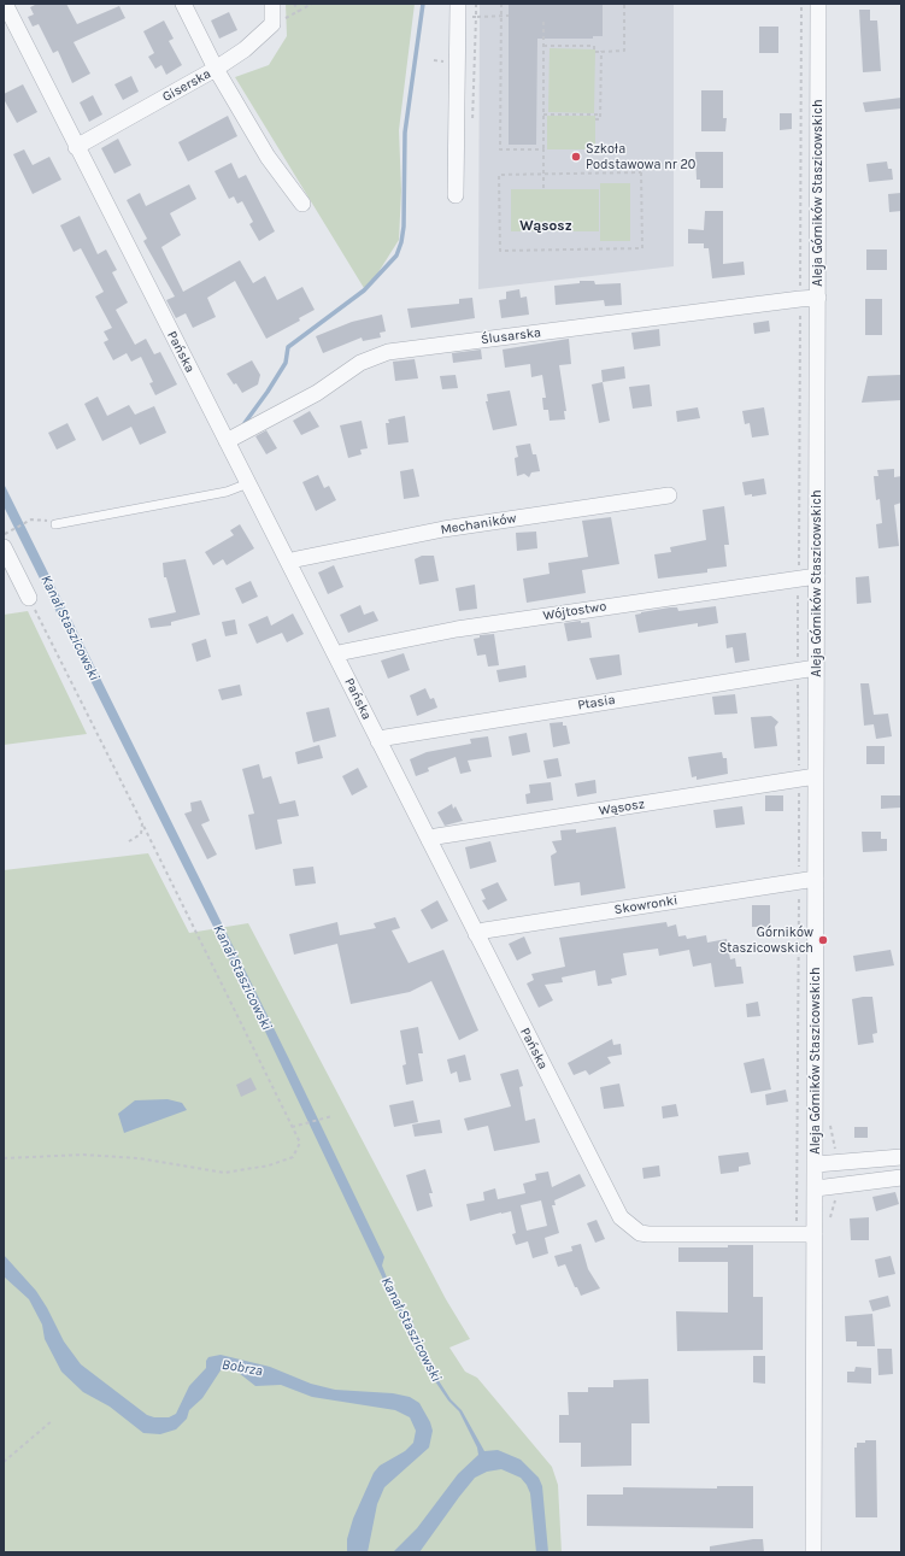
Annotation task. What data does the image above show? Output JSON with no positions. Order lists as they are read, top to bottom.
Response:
{
  "streets": {
    "street": [
      "Giserska",
      "Aleja Górników Staszicowskich",
      "Ślusarska",
      "Pańska",
      "Mechaników",
      "Wójtostwo",
      "Ptasia",
      "Wąsosz",
      "Skowronki"
    ]
  },
  "crossings": [
    ["Giserska", "Pańska"],
    ["Aleja Górników Staszicowskich", "Ślusarska"],
    ["Aleja Górników Staszicowskich", "Pańska"],
    ["Aleja Górników Staszicowskich", "Wójtostwo"],
    ["Aleja Górników Staszicowskich", "Ptasia"],
    ["Aleja Górników Staszicowskich", "Wąsosz"],
    ["Aleja Górników Staszicowskich", "Skowronki"],
    ["Ślusarska", "Pańska"],
    ["Pańska", "Mechaników"],
    ["Pańska", "Wójtostwo"],
    ["Pańska", "Ptasia"],
    ["Pańska", "Wąsosz"],
    ["Pańska", "Skowronki"]
  ],
  "districts": ["Wąsosz"],
  "water": ["Kanał Staszicowski", "Bobrza"],
  "places": ["Szkoła Podstawowa nr 20", "Górników Staszicowskich"]
}
